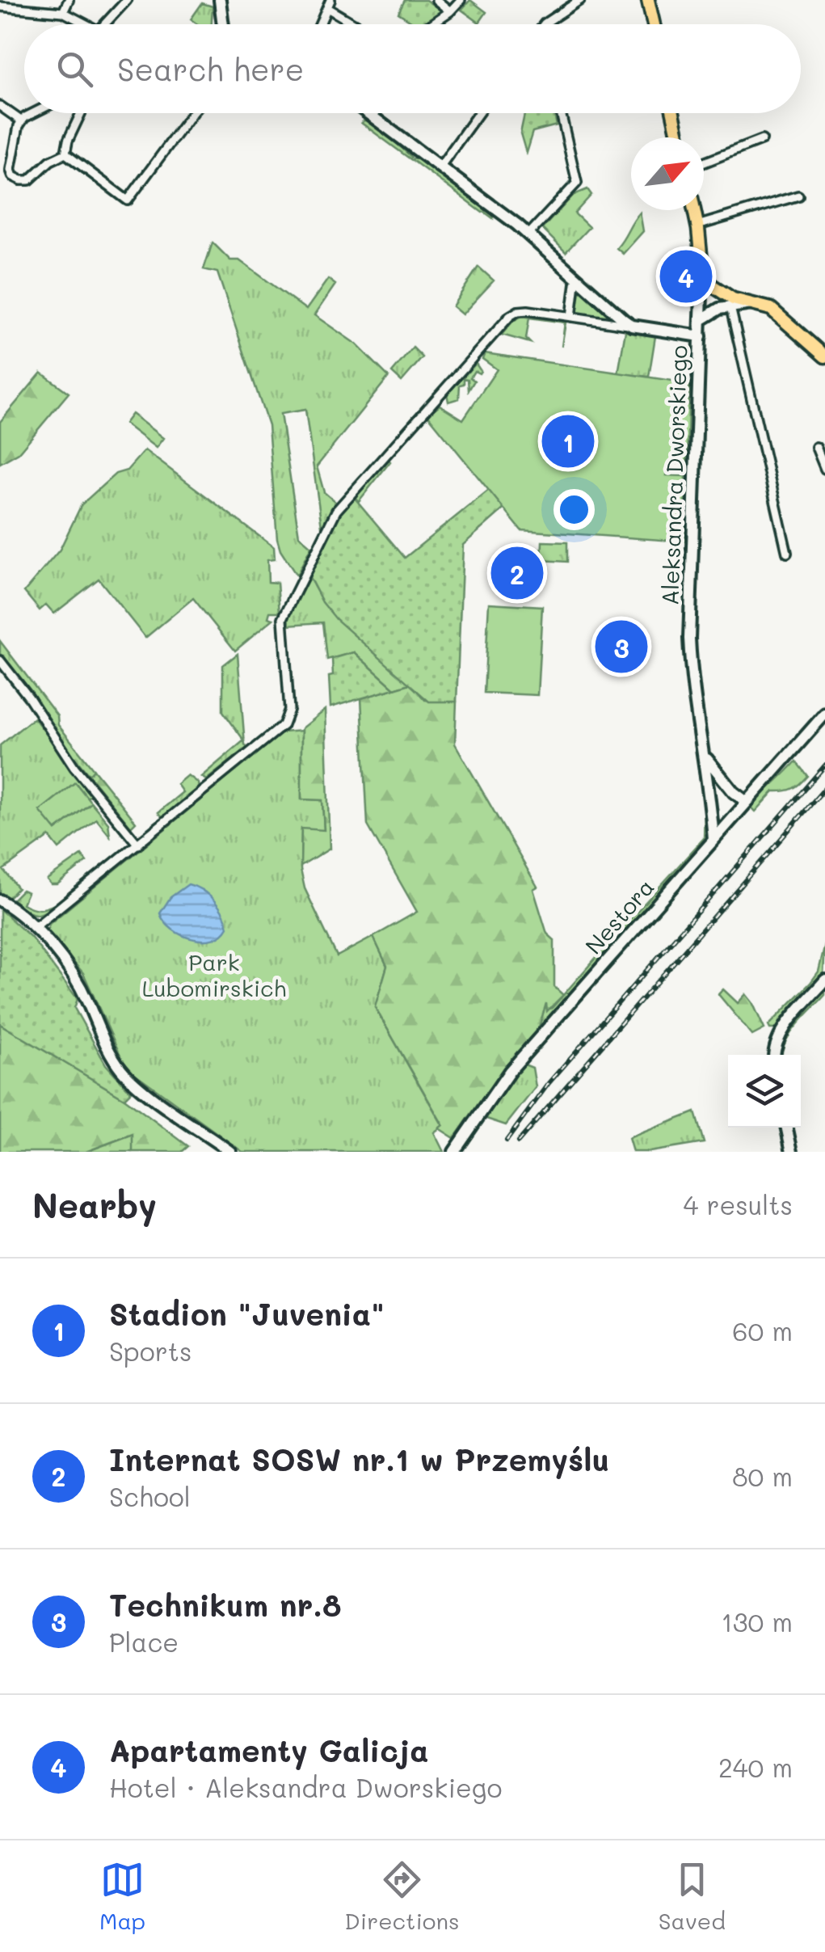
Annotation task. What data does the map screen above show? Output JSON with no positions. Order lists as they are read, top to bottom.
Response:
{
  "streets": {
    "main road": ["Aleksandra Dworskiego"],
    "street": ["Nestora"]
  },
  "crossings": [
    ["Aleksandra Dworskiego", "Nestora"]
  ],
  "parks": ["Park Lubomirskich"],
  "north": "top right",
  "page": {
    "search": "Search here",
    "pins": [
      "4",
      "1",
      "2",
      "3"
    ],
    "heading": ["Nearby", "4 results"],
    "list": [
      {
        "mark": "1",
        "name": "Stadion \"Juvenia\"",
        "note": "Sports",
        "value": "60 m"
      },
      {
        "mark": "2",
        "name": "Internat SOSW nr.1 w Przemyślu",
        "note": "School",
        "value": "80 m"
      },
      {
        "mark": "3",
        "name": "Technikum nr.8",
        "note": "Place",
        "value": "130 m"
      },
      {
        "mark": "4",
        "name": "Apartamenty Galicja",
        "note": "Hotel · Aleksandra Dworskiego",
        "value": "240 m"
      }
    ],
    "nav": ["Map", "Directions", "Saved"]
  }
}
